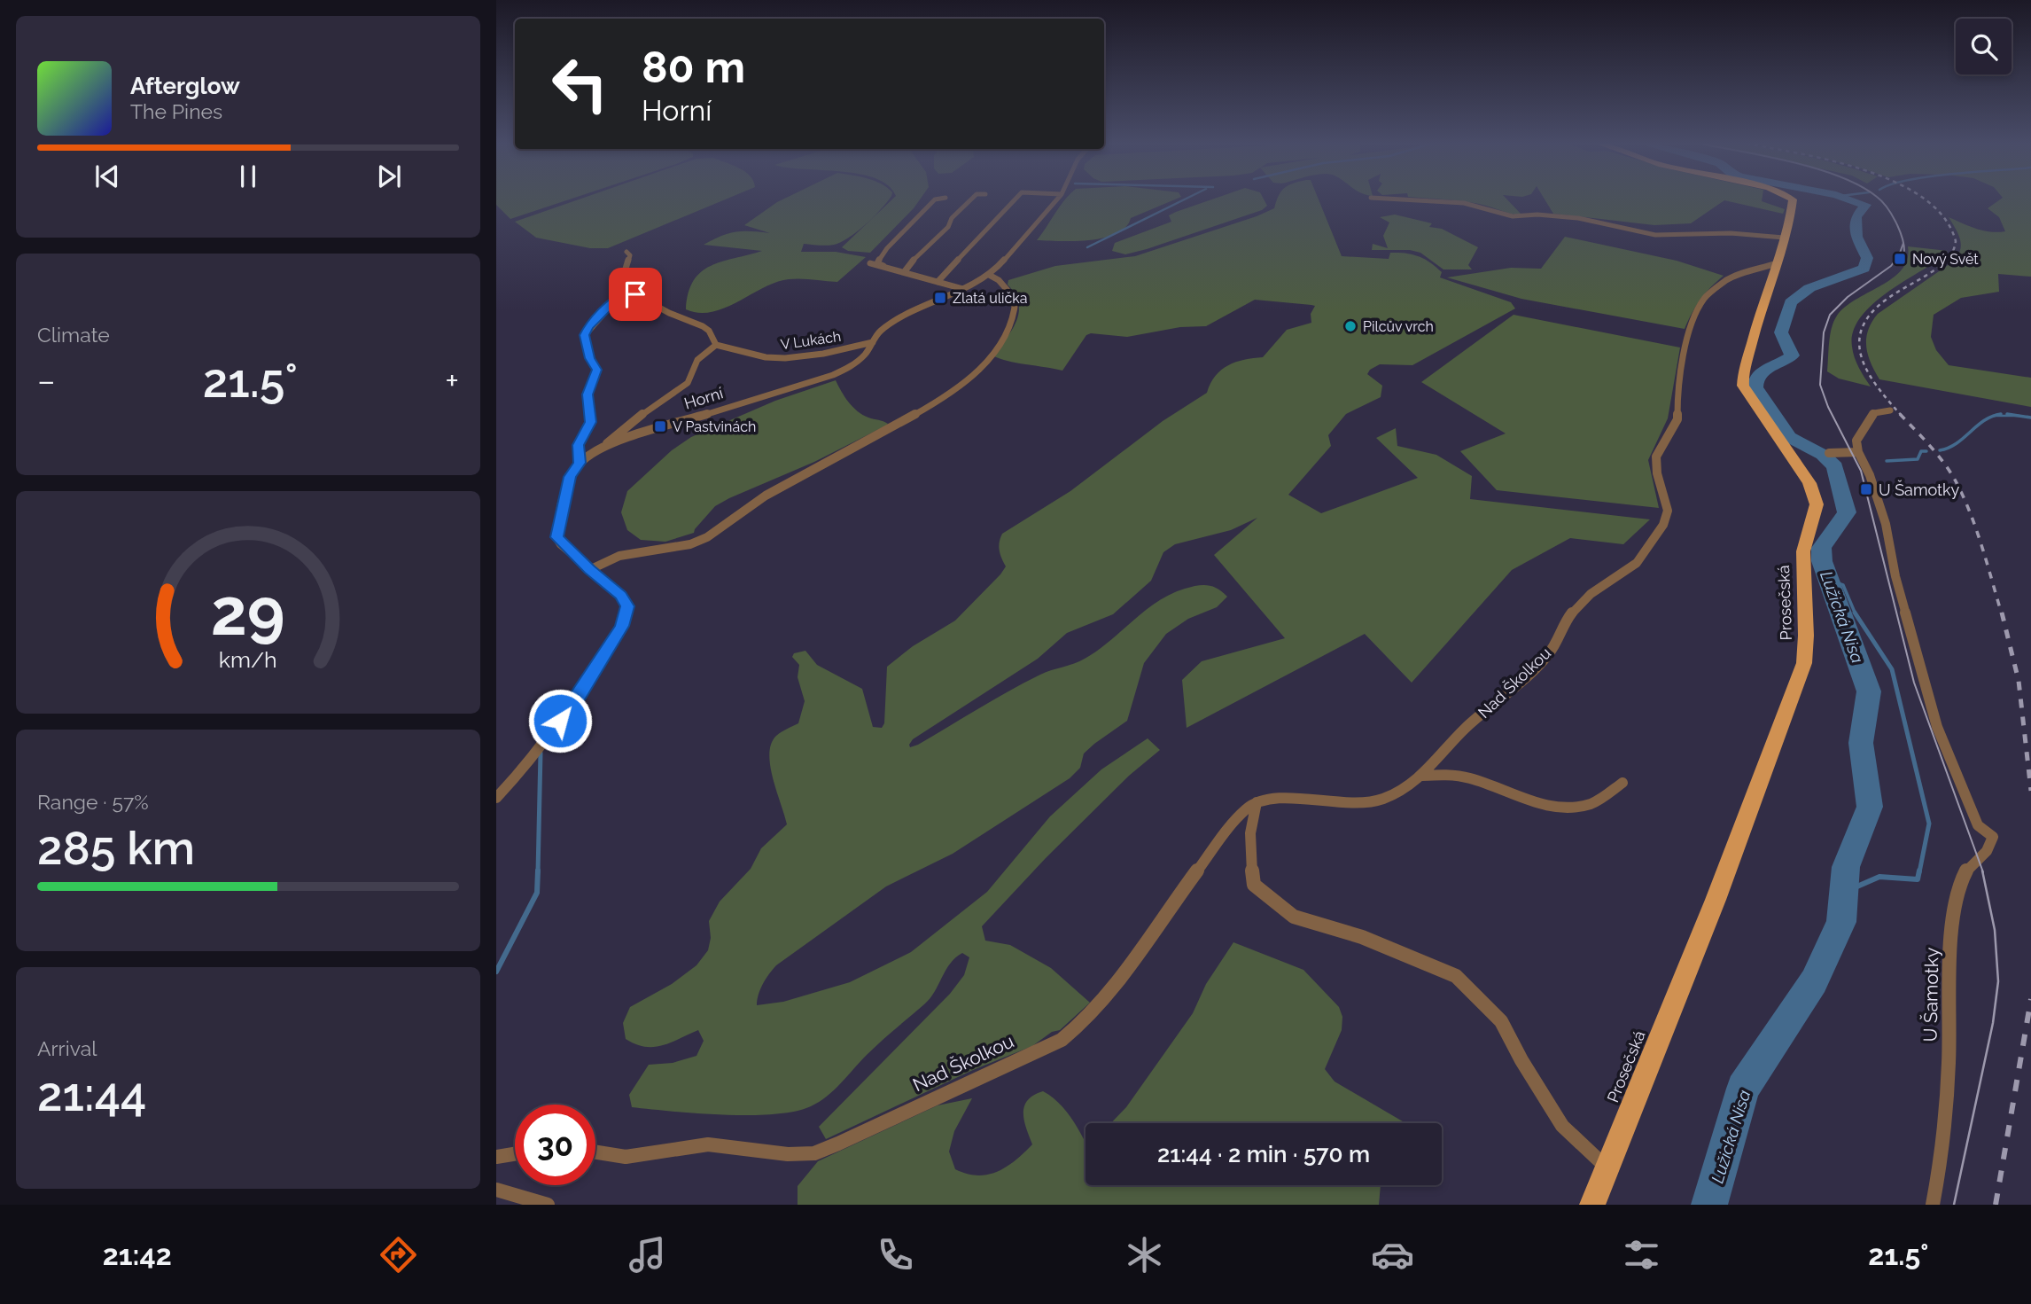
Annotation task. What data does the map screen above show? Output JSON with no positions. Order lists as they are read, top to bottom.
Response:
{
  "streets": {
    "main road": ["Prosečská"],
    "street": [
      "V Lukách",
      "Horní",
      "Nad Školkou",
      "U Šamotky"
    ]
  },
  "crossings": [
    ["V Lukách", "Horní"],
    ["Prosečská", "Nad Školkou"]
  ],
  "water": ["Lužická Nisa"],
  "places": {
    "transit": [
      "Nový Svět",
      "Zlatá ulička",
      "V Pastvinách",
      "U Šamotky"
    ],
    "other": ["Pilcův vrch"]
  },
  "page": {
    "turn": ["80 m", "Horní"],
    "song": ["Afterglow", "The Pines"],
    "tile": [
      "Climate",
      ["Range · 57%", "285 km"],
      ["Arrival", "21:44"]
    ],
    "heat": ["−", "21.5°", "+"],
    "limit": "30",
    "trip": "21:44 · 2 min · 570 m",
    "tabs": ["21:42", "21.5°"],
    "gauge": ["29", "km/h"]
  }
}
